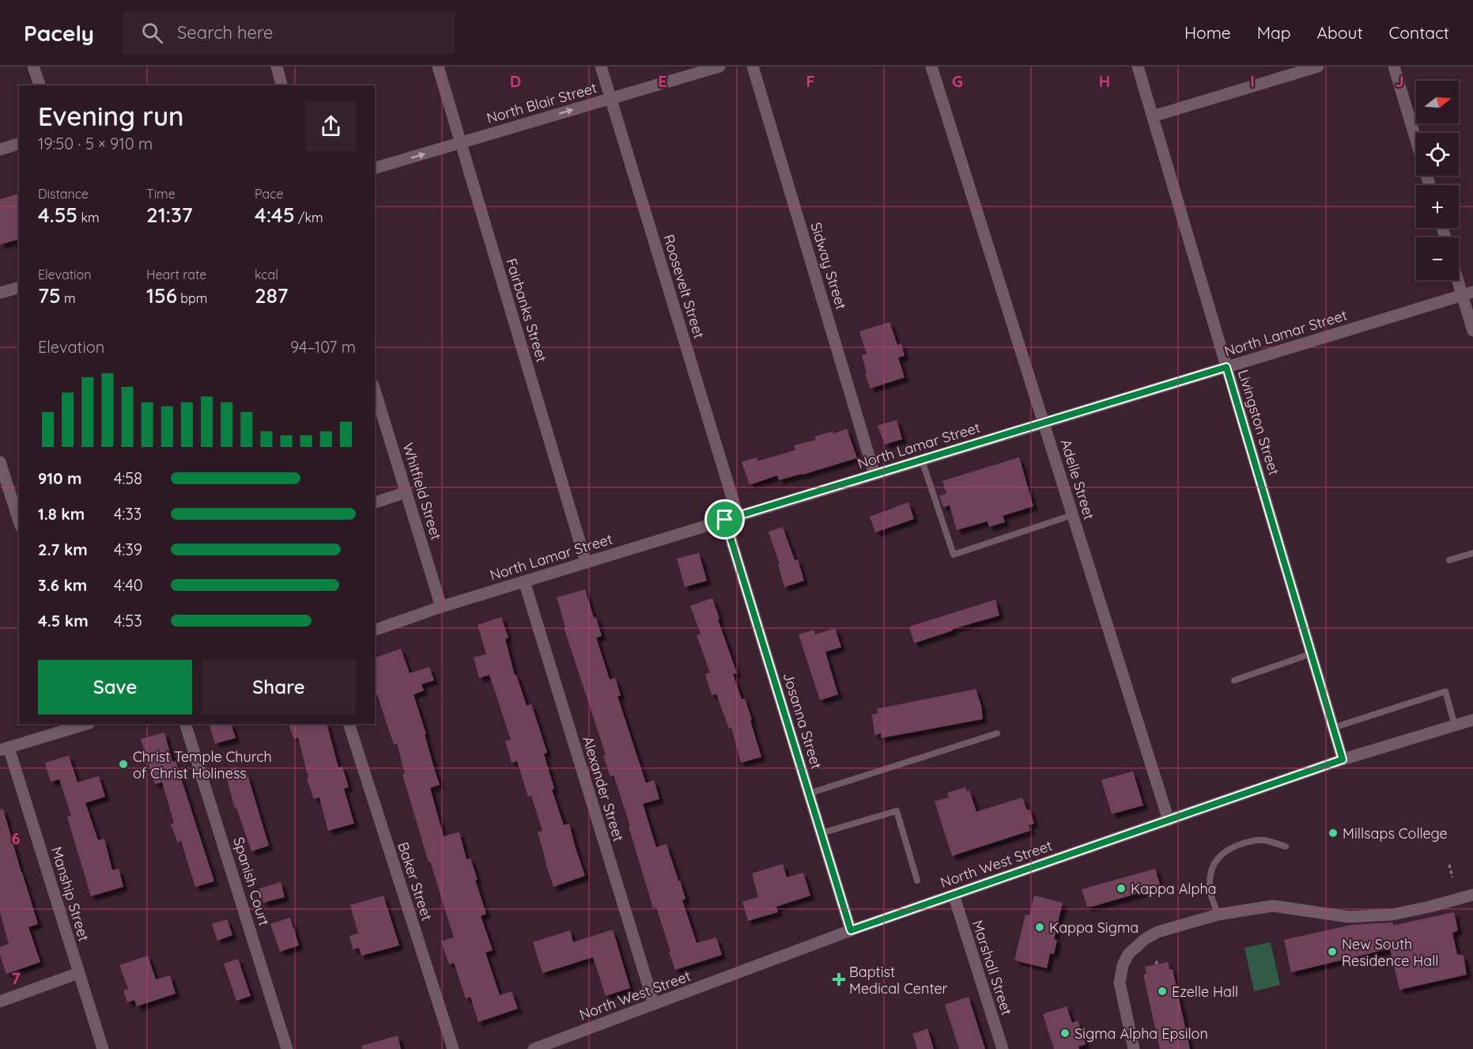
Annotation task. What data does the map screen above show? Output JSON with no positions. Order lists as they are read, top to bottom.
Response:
{
  "streets": {
    "street": [
      "North Blair Street",
      "Sidway Street",
      "Roosevelt Street",
      "Fairbanks Street",
      "North Lamar Street",
      "Livingston Street",
      "Adelle Street",
      "Whitfield Street",
      "Josanna Street",
      "Alexander Street",
      "North West Street",
      "Spanish Court",
      "Baker Street",
      "Manship Street",
      "Marshall Street"
    ]
  },
  "crossings": [
    ["North Blair Street", "Roosevelt Street"],
    ["North Blair Street", "Fairbanks Street"],
    ["Sidway Street", "North Lamar Street"],
    ["Roosevelt Street", "North Lamar Street"],
    ["Fairbanks Street", "North Lamar Street"],
    ["North Lamar Street", "Livingston Street"],
    ["North Lamar Street", "Adelle Street"],
    ["North Lamar Street", "Whitfield Street"],
    ["North Lamar Street", "Josanna Street"],
    ["North Lamar Street", "Alexander Street"],
    ["Livingston Street", "North West Street"],
    ["Adelle Street", "North West Street"],
    ["Josanna Street", "North West Street"],
    ["Alexander Street", "North West Street"],
    ["North West Street", "Marshall Street"]
  ],
  "one_way": ["North Blair Street"],
  "places": {
    "other": [
      "Christ Temple Church of Christ Holiness",
      "Millsaps College",
      "Kappa Alpha",
      "Kappa Sigma",
      "New South Residence Hall",
      "Ezelle Hall",
      "Sigma Alpha Epsilon"
    ],
    "health": ["Baptist Medical Center"]
  },
  "north": "right",
  "page": {
    "header": "Pacely",
    "search": "Search here",
    "nav": [
      "Home",
      "Map",
      "About",
      "Contact"
    ],
    "map_buttons": ["+", "−"],
    "heading": ["Evening run", "19:50 · 5 × 910 m"],
    "stats": [
      ["Distance", "4.55 km"],
      ["Time", "21:37"],
      ["Pace", "4:45 /km"],
      ["Elevation", "75 m"],
      ["Heart rate", "156 bpm"],
      ["kcal", "287"]
    ],
    "chart": ["Elevation", "94–107 m"],
    "list": [
      {
        "name": "910 m",
        "note": "4:58"
      },
      {
        "name": "1.8 km",
        "note": "4:33"
      },
      {
        "name": "2.7 km",
        "note": "4:39"
      },
      {
        "name": "3.6 km",
        "note": "4:40"
      },
      {
        "name": "4.5 km",
        "note": "4:53"
      }
    ],
    "buttons": ["Save", "Share"]
  },
  "grid": {
    "columns": [
      "D",
      "E",
      "F",
      "G",
      "H",
      "I",
      "J"
    ],
    "rows": ["6", "7"]
  }
}
